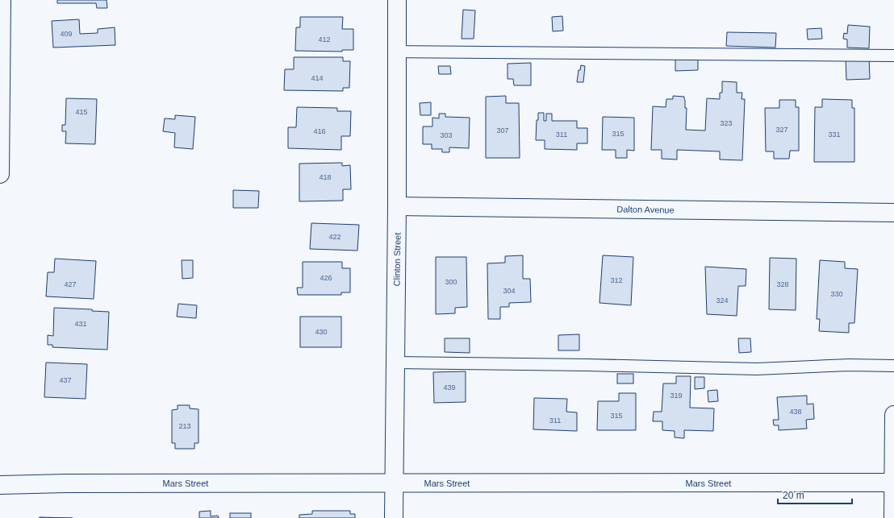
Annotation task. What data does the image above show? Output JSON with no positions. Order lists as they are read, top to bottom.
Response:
{
  "streets": {
    "street": ["Dalton Avenue", "Clinton Street", "Mars Street"]
  },
  "crossings": [
    ["Dalton Avenue", "Clinton Street"],
    ["Clinton Street", "Mars Street"]
  ],
  "house_numbers": [
    "409",
    "412",
    "414",
    "415",
    "323",
    "327",
    "307",
    "416",
    "315",
    "311",
    "331",
    "303",
    "418",
    "422",
    "426",
    "312",
    "300",
    "427",
    "328",
    "304",
    "330",
    "324",
    "431",
    "430",
    "437",
    "439",
    "319",
    "438",
    "315",
    "311",
    "213"
  ],
  "scale_bar": "20 m"
}
